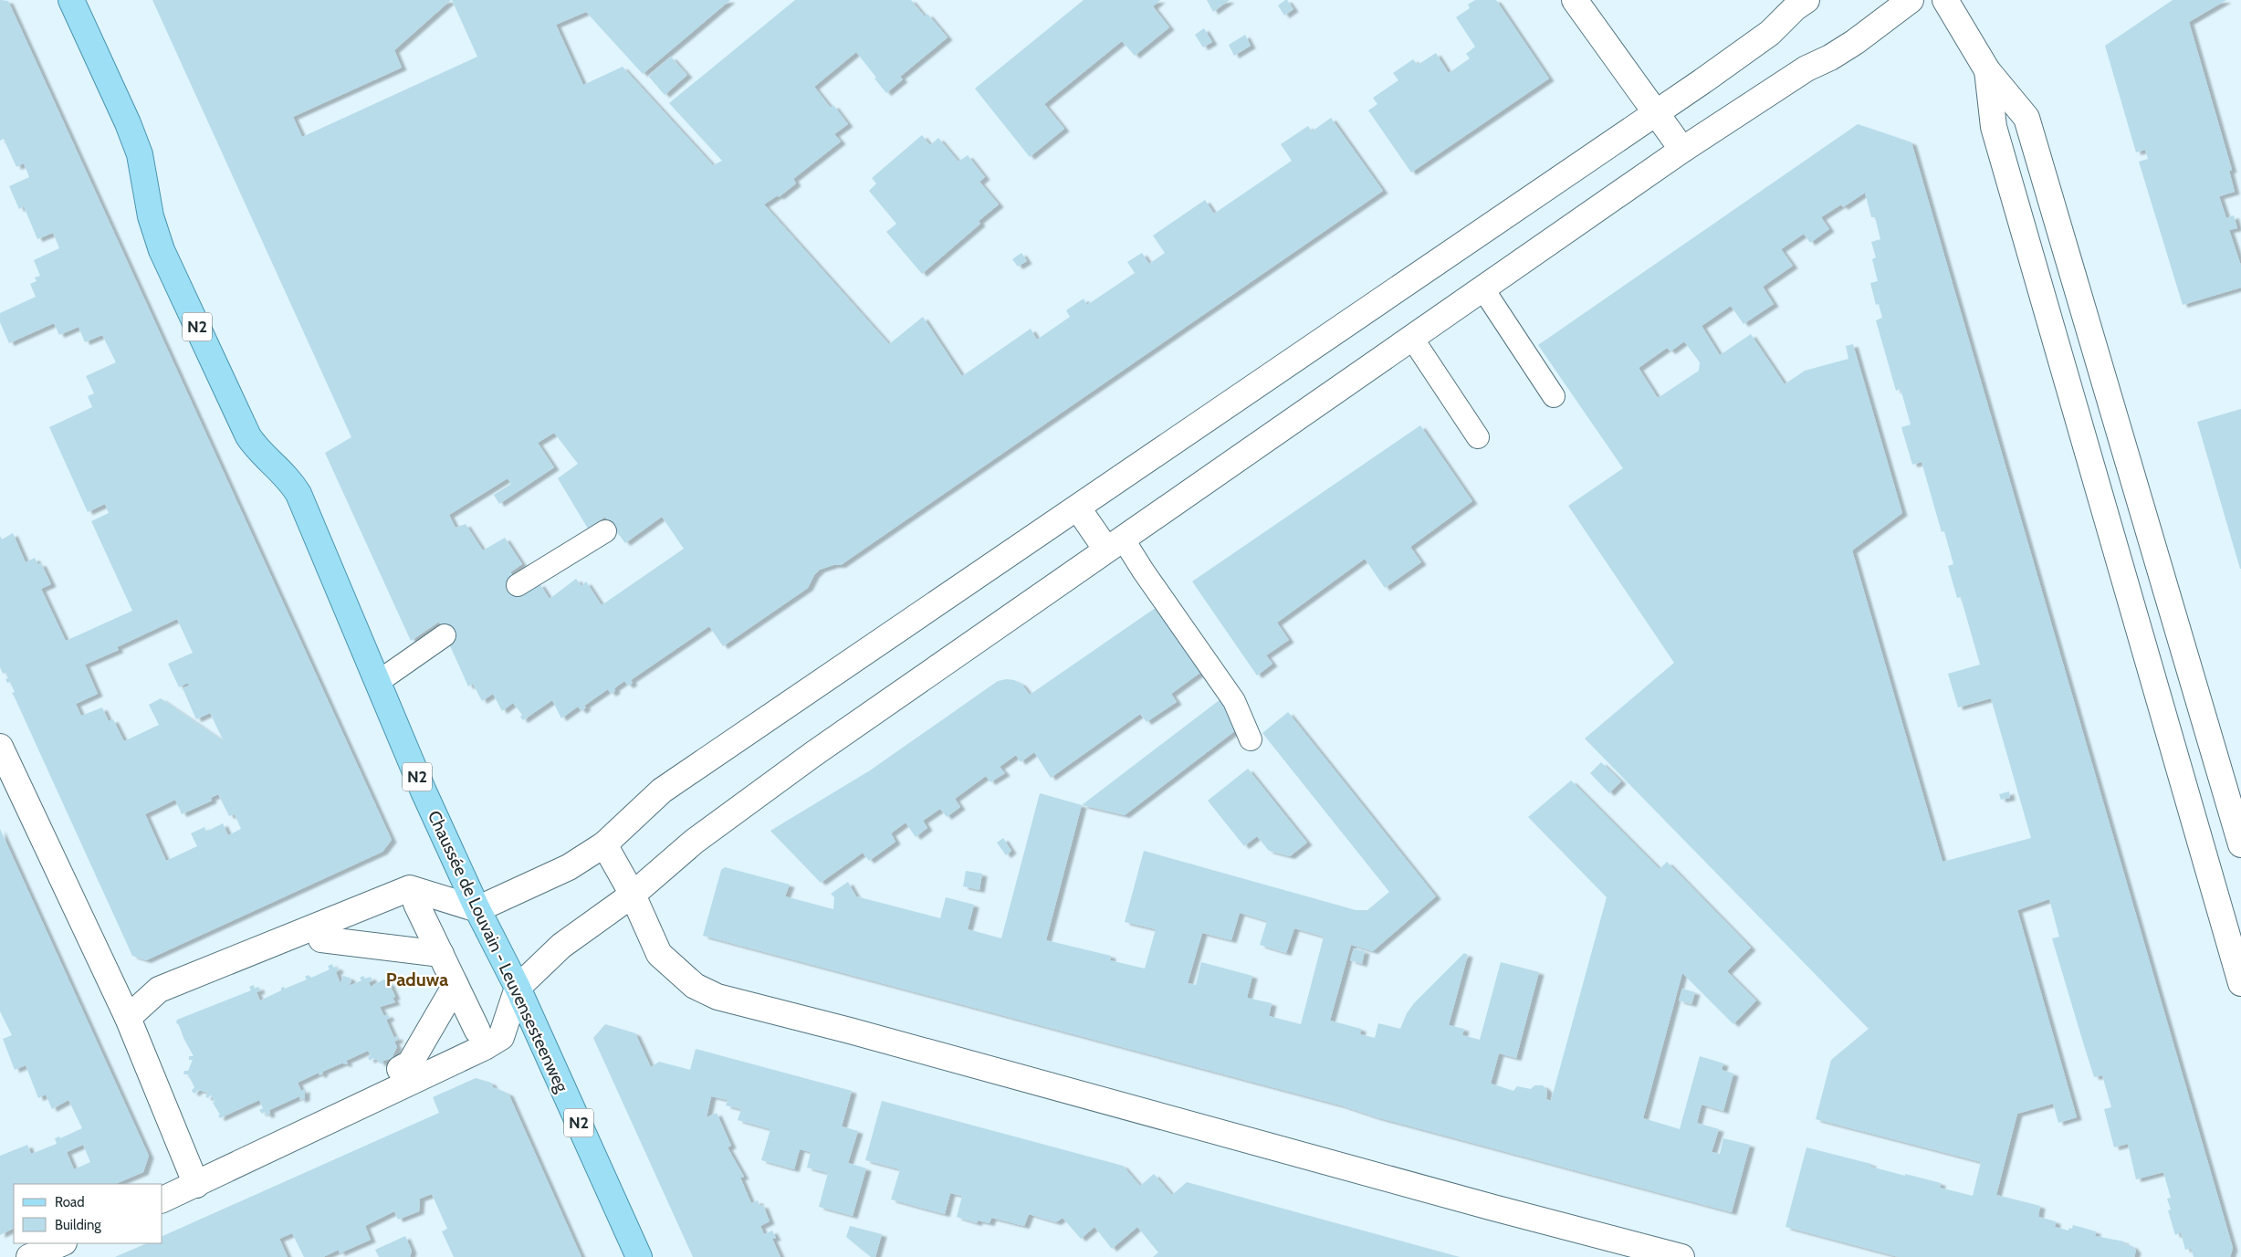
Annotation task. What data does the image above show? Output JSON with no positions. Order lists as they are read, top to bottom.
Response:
{
  "streets": {
    "main road": ["N2", "Chaussée de Louvain - Leuvensesteenweg"]
  },
  "districts": ["Paduwa"],
  "legend": ["Road", "Building"]
}
